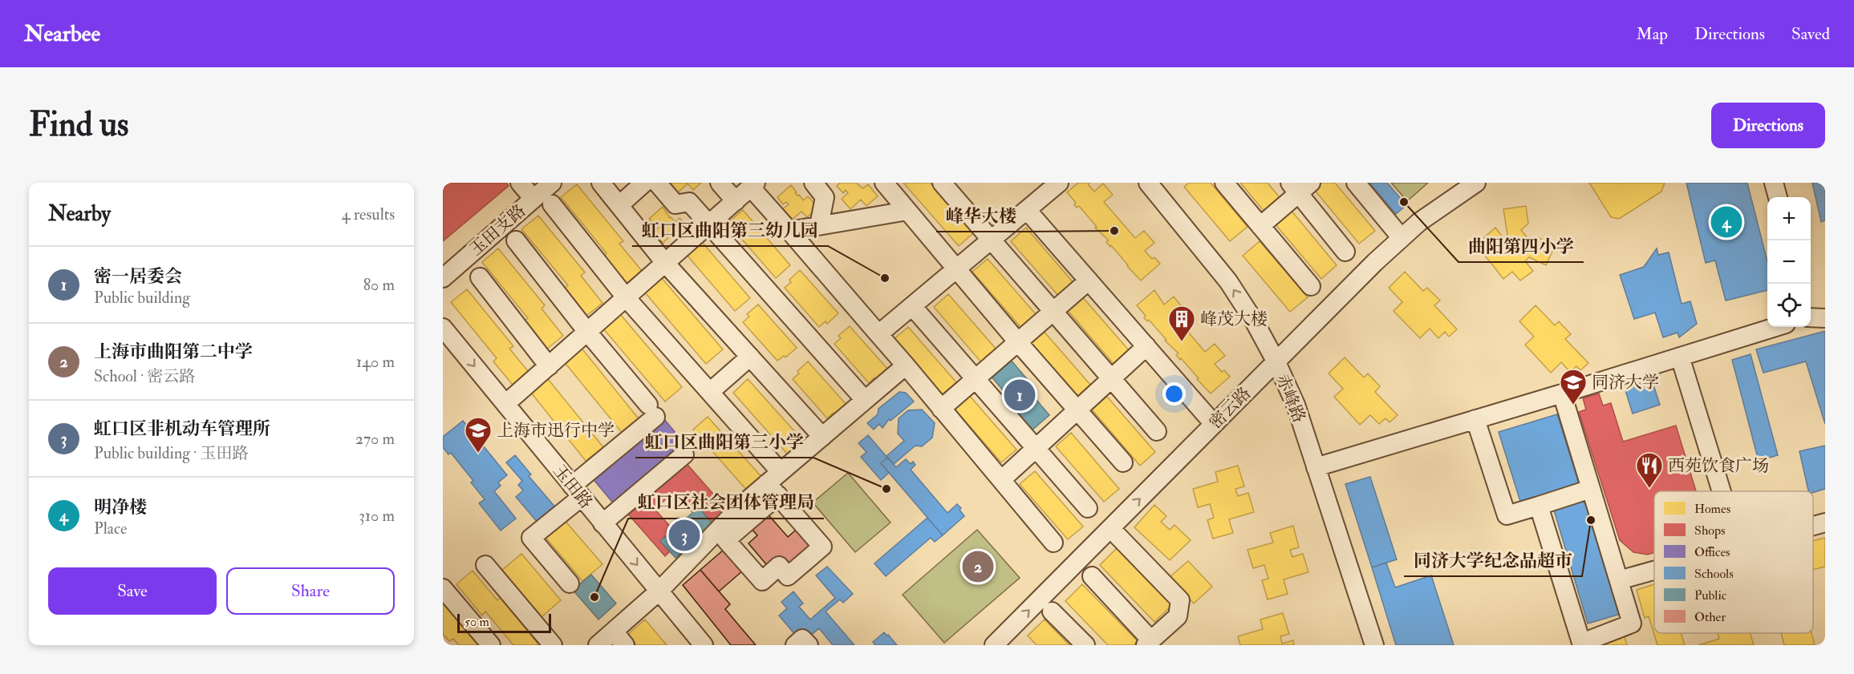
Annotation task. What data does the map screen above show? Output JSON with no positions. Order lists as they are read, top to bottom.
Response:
{
  "streets": {
    "street": [
      "玉田支路",
      "赤峰路",
      "密云路",
      "玉田路"
    ]
  },
  "crossings": [
    ["赤峰路", "密云路"]
  ],
  "places": {
    "other": [
      "曲阳第四小学",
      "峰华大楼",
      "虹口区曲阳第三幼儿园",
      "虹口区曲阳第三小学",
      "同济大学纪念品超市",
      "虹口区社会团体管理局"
    ],
    "building": ["峰茂大楼"],
    "school or university": ["同济大学", "上海市迅行中学"],
    "restaurant": ["西苑饮食广场"]
  },
  "legend": [
    "Homes",
    "Shops",
    "Offices",
    "Schools",
    "Public",
    "Other"
  ],
  "scale_bar": "50 m",
  "page": {
    "header": "Nearbee",
    "nav": ["Map", "Directions", "Saved"],
    "buttons": [
      "Directions",
      ["Save", "Share"]
    ],
    "title": "Find us",
    "heading": ["Nearby", "4 results"],
    "map_buttons": ["+", "−"],
    "pins": [
      "4",
      "1",
      "3",
      "2"
    ],
    "list": [
      {
        "mark": "1",
        "name": "密一居委会",
        "note": "Public building",
        "value": "80 m"
      },
      {
        "mark": "2",
        "name": "上海市曲阳第二中学",
        "note": "School · 密云路",
        "value": "140 m"
      },
      {
        "mark": "3",
        "name": "虹口区非机动车管理所",
        "note": "Public building · 玉田路",
        "value": "270 m"
      },
      {
        "mark": "4",
        "name": "明净楼",
        "note": "Place",
        "value": "310 m"
      }
    ],
    "scale": "50 m"
  }
}
